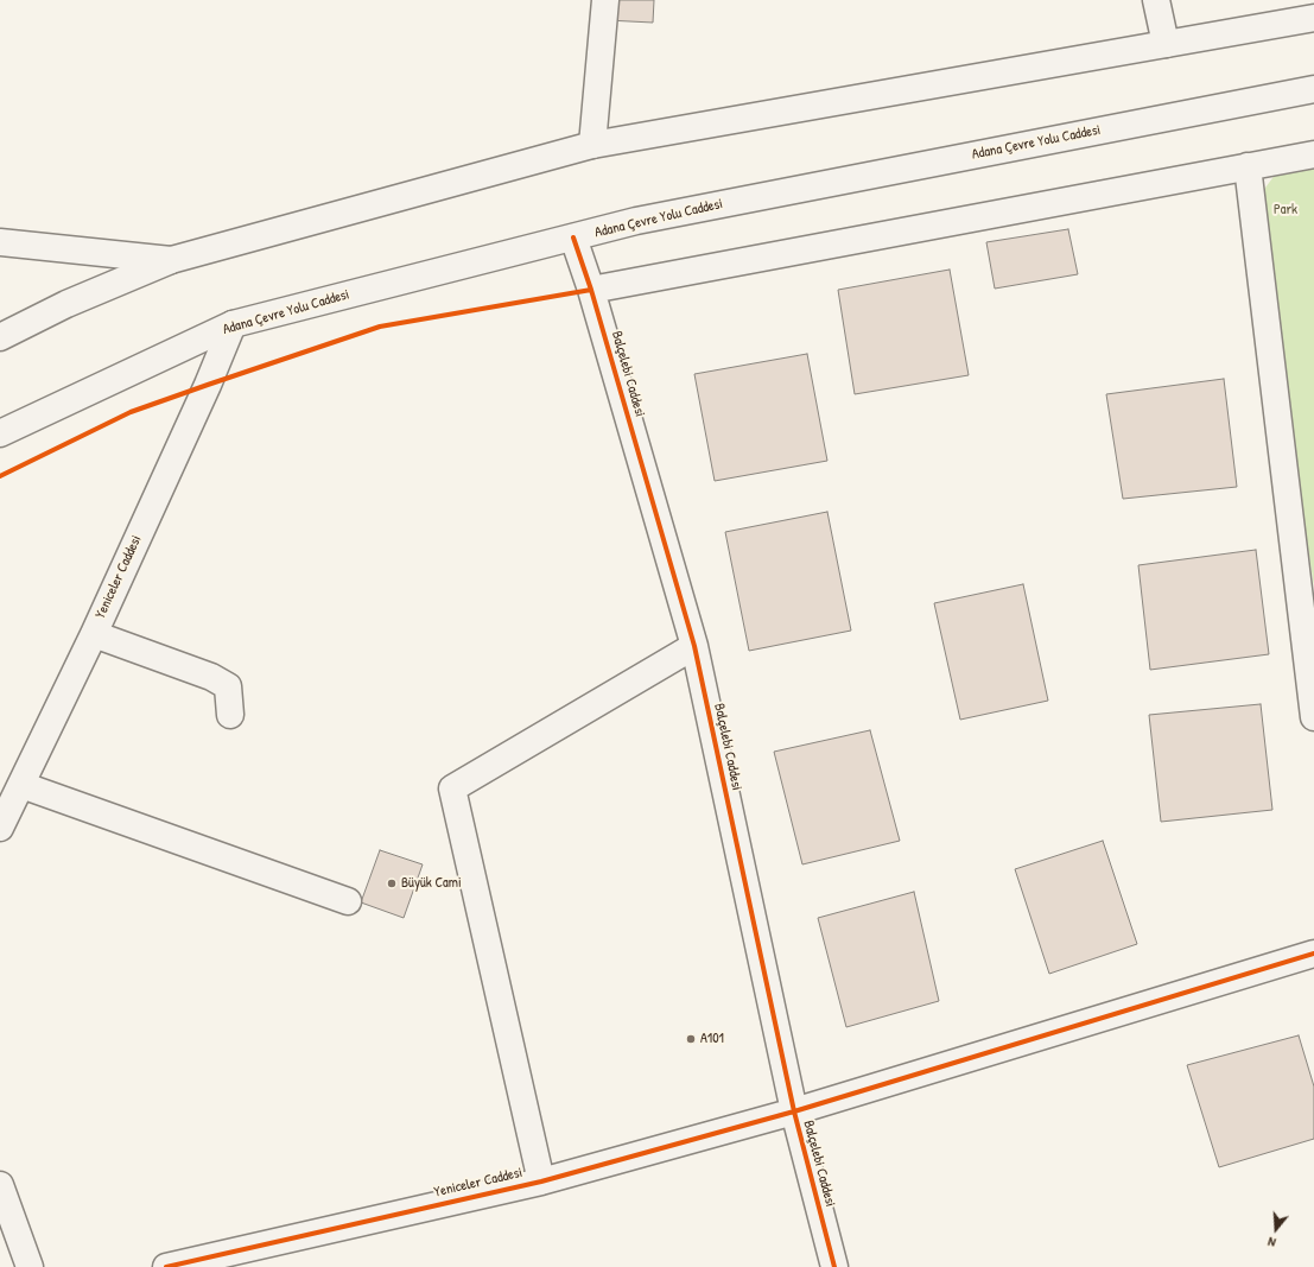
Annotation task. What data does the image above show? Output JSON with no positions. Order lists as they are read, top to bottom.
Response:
{
  "streets": {
    "main road": ["Adana Çevre Yolu Caddesi", "Balçelebi Caddesi", "Yeniceler Caddesi"]
  },
  "crossings": [
    ["Adana Çevre Yolu Caddesi", "Balçelebi Caddesi"],
    ["Adana Çevre Yolu Caddesi", "Yeniceler Caddesi"],
    ["Balçelebi Caddesi", "Yeniceler Caddesi"]
  ],
  "parks": ["Park"],
  "places": ["Büyük Cami", "A101"],
  "north": "bottom"
}
